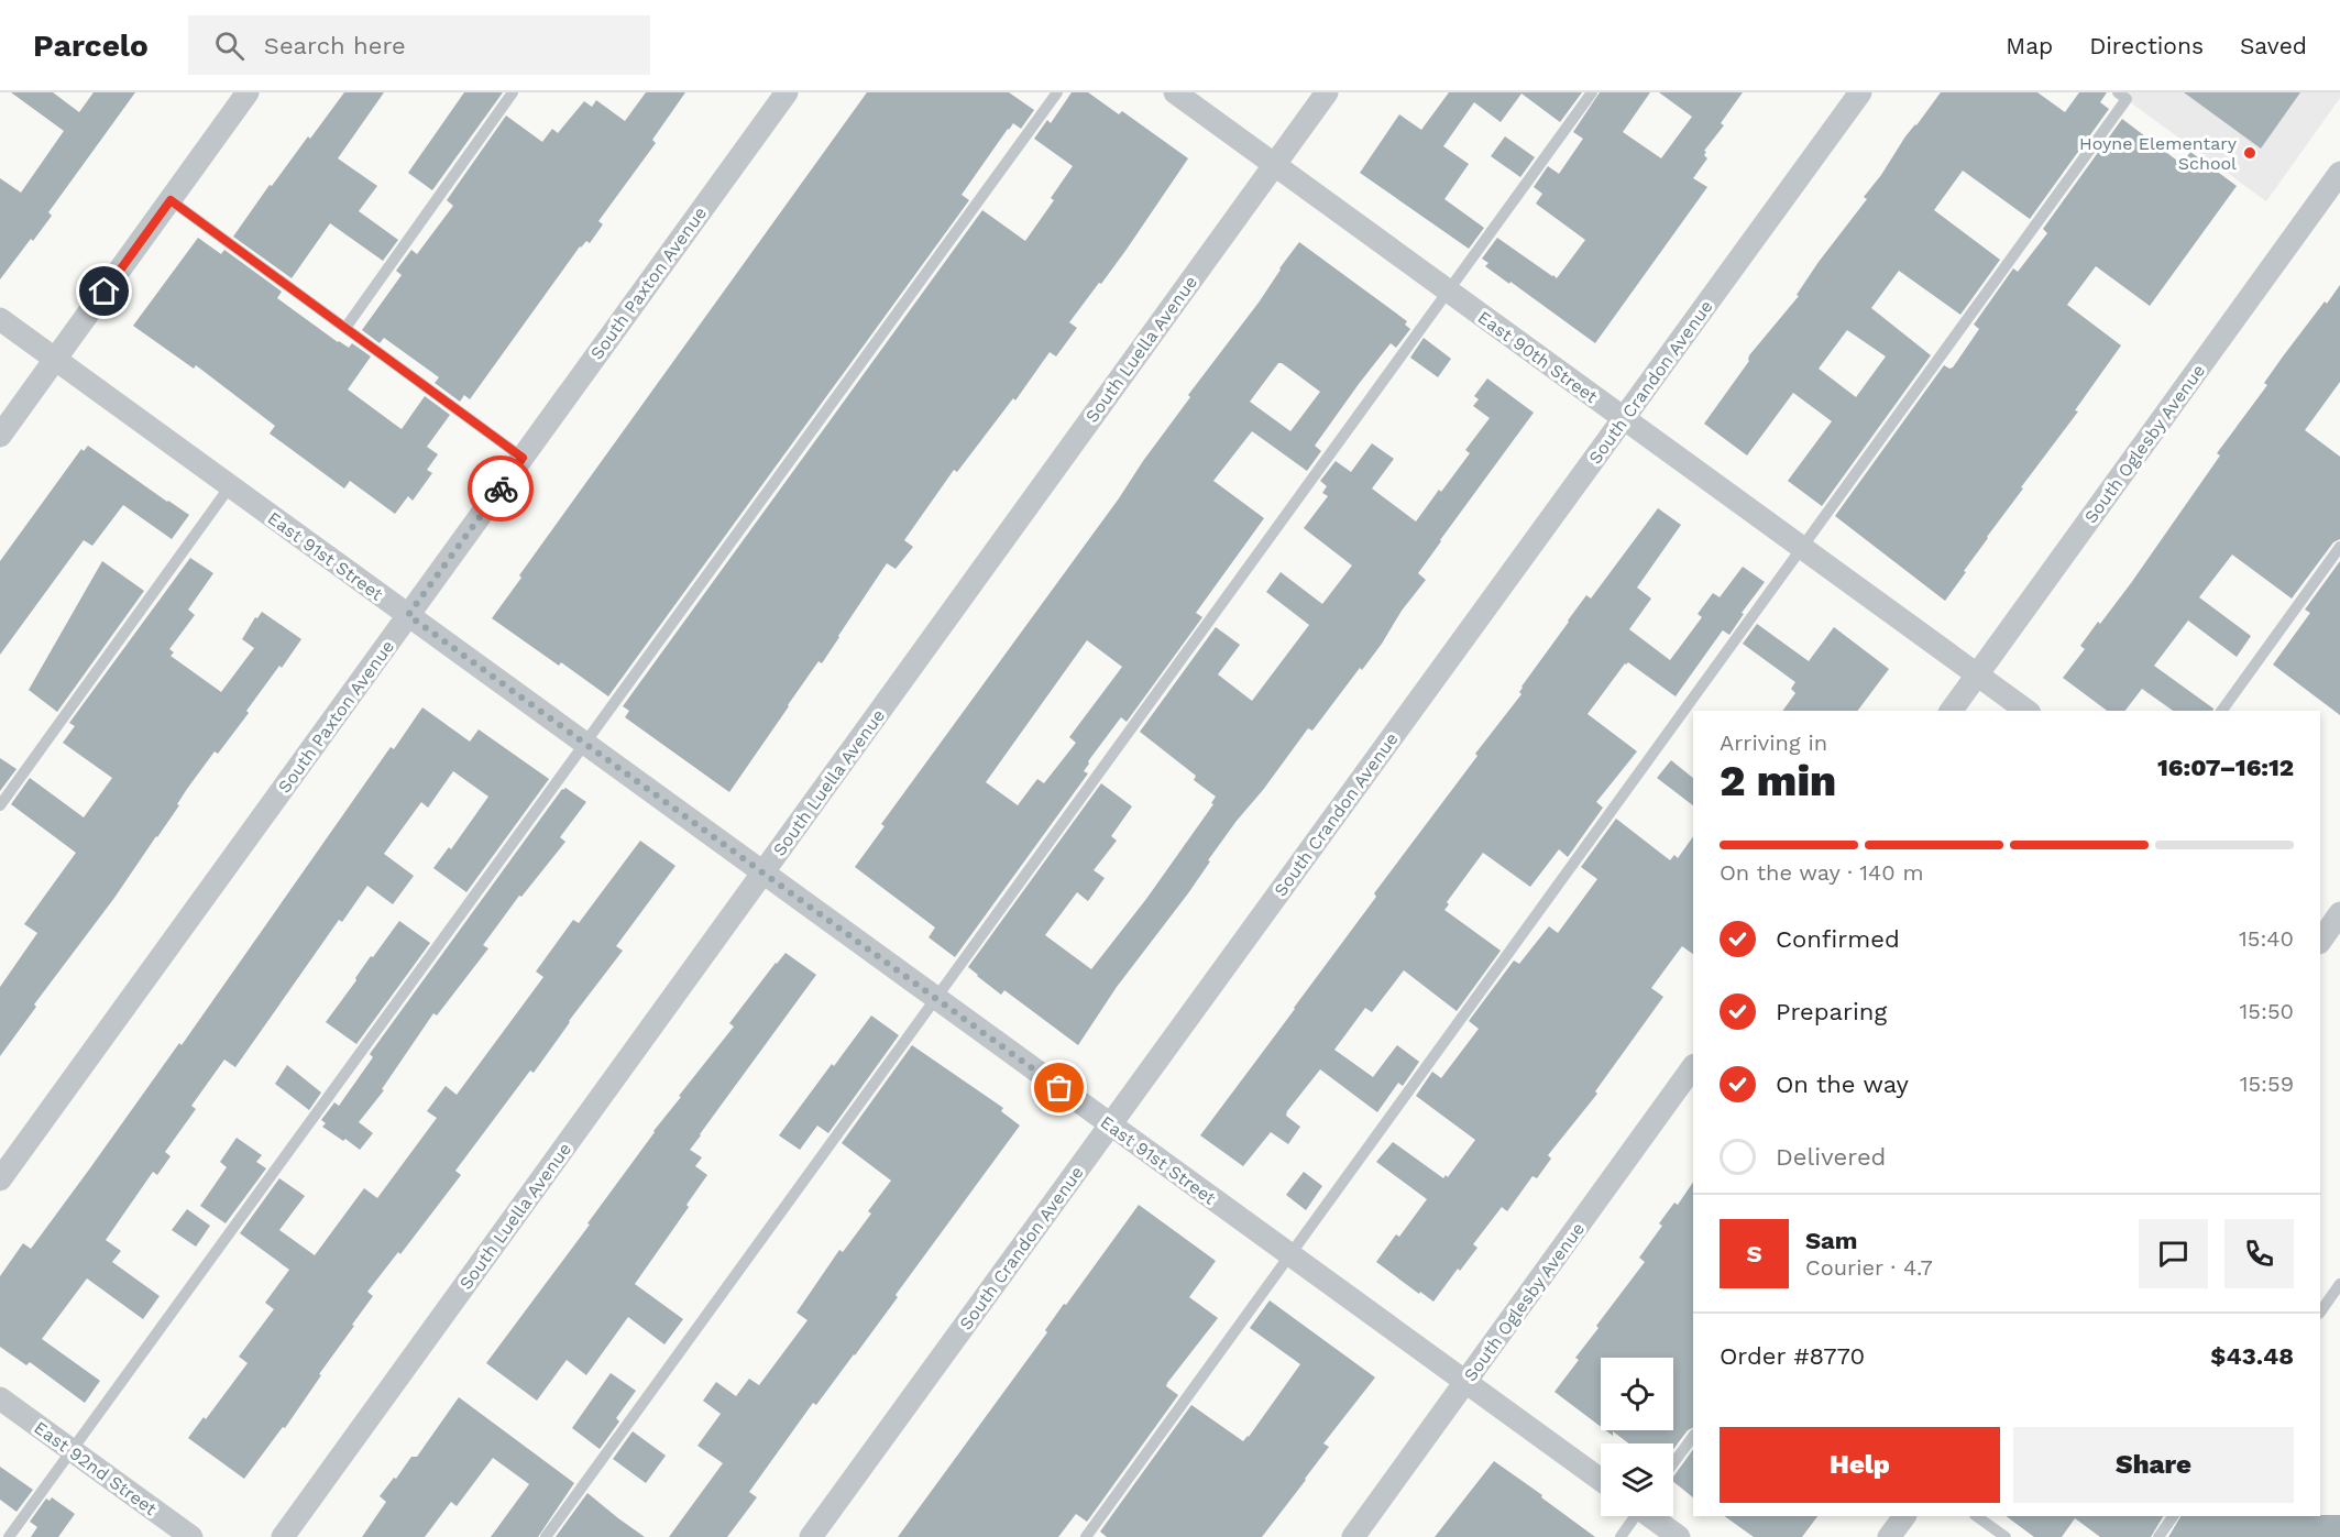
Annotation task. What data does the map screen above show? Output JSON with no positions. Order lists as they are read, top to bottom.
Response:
{
  "streets": {
    "street": [
      "South Paxton Avenue",
      "South Luella Avenue",
      "East 90th Street",
      "South Crandon Avenue",
      "South Oglesby Avenue",
      "East 91st Street",
      "East 92nd Street"
    ]
  },
  "crossings": [
    ["South Paxton Avenue", "East 91st Street"],
    ["South Luella Avenue", "East 90th Street"],
    ["South Luella Avenue", "East 91st Street"],
    ["East 90th Street", "South Crandon Avenue"],
    ["East 90th Street", "South Oglesby Avenue"],
    ["South Crandon Avenue", "East 91st Street"],
    ["South Oglesby Avenue", "East 91st Street"]
  ],
  "places": ["Hoyne Elementary School"],
  "page": {
    "header": "Parcelo",
    "search": "Search here",
    "nav": ["Map", "Directions", "Saved"],
    "heading": ["2 min", "Arriving in", "16:07–16:12"],
    "panel": [
      "Sam",
      "Courier · 4.7",
      "Order #8770",
      "$43.48"
    ],
    "bar": "On the way · 140 m",
    "list": [
      ["Confirmed", "15:40"],
      ["Preparing", "15:50"],
      ["On the way", "15:59"],
      "Delivered"
    ],
    "round": "S",
    "buttons": ["Help", "Share"]
  }
}
